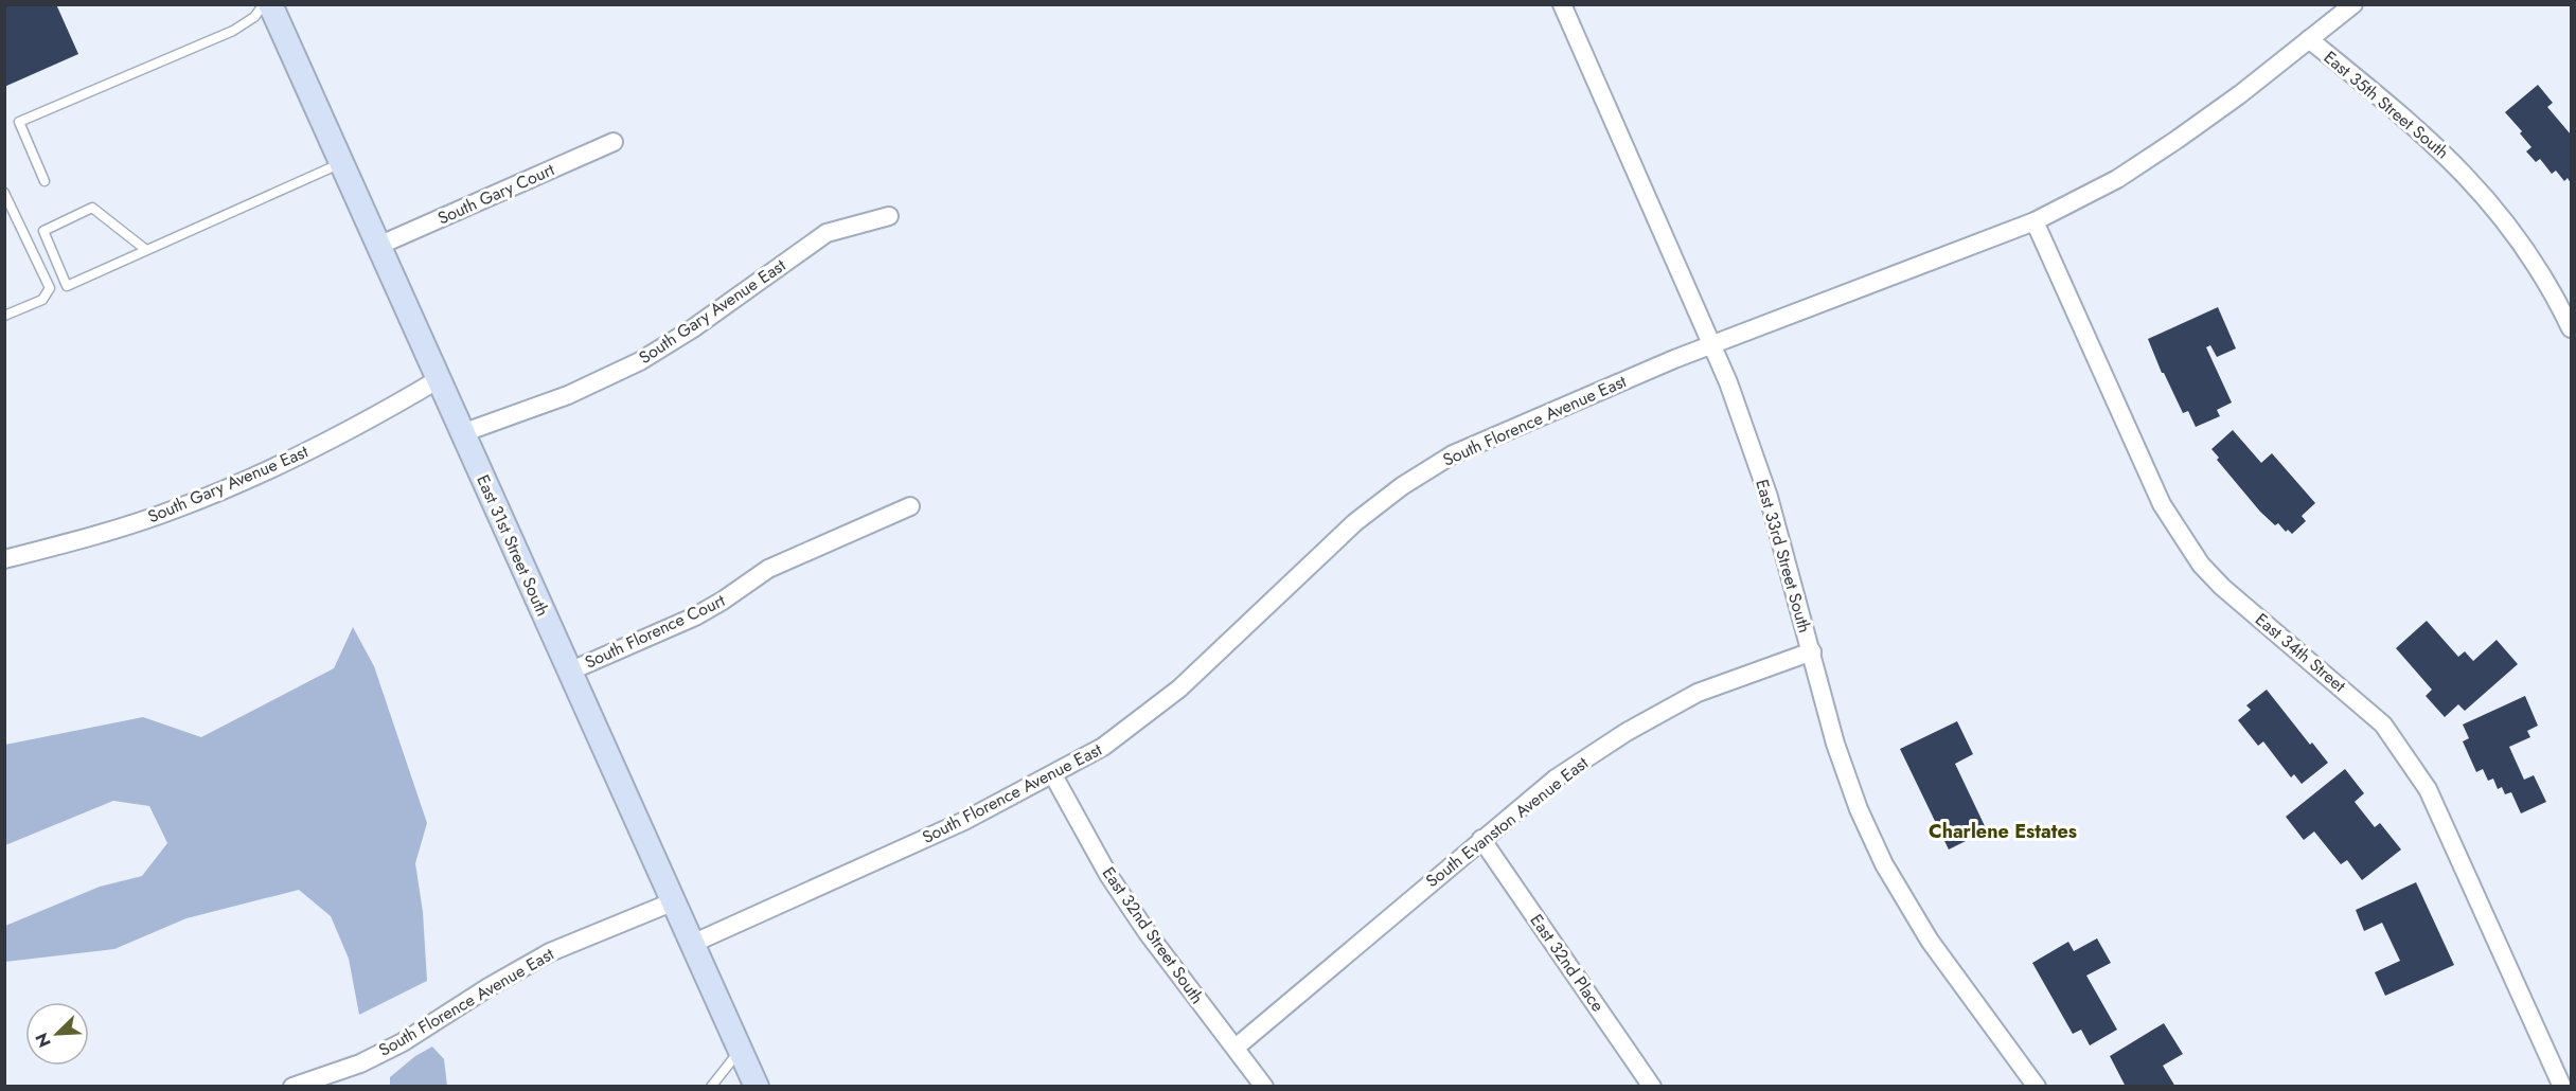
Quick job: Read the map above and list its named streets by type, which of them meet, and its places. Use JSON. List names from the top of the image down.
{
  "streets": {
    "main road": ["East 31st Street South"],
    "street": [
      "East 35th Street South",
      "South Gary Court",
      "South Gary Avenue East",
      "South Florence Avenue East",
      "East 33rd Street South",
      "South Florence Court",
      "East 34th Street",
      "South Evanston Avenue East",
      "East 32nd Street South",
      "East 32nd Place"
    ]
  },
  "crossings": [
    ["East 35th Street South", "South Florence Avenue East"],
    ["South Gary Court", "East 31st Street South"],
    ["South Gary Avenue East", "East 31st Street South"],
    ["South Florence Avenue East", "East 31st Street South"],
    ["South Florence Avenue East", "East 33rd Street South"],
    ["South Florence Avenue East", "East 34th Street"],
    ["South Florence Avenue East", "East 32nd Street South"],
    ["East 31st Street South", "South Florence Court"],
    ["East 33rd Street South", "South Evanston Avenue East"],
    ["South Evanston Avenue East", "East 32nd Street South"],
    ["South Evanston Avenue East", "East 32nd Place"]
  ],
  "districts": ["Charlene Estates"],
  "north": "bottom left"
}
